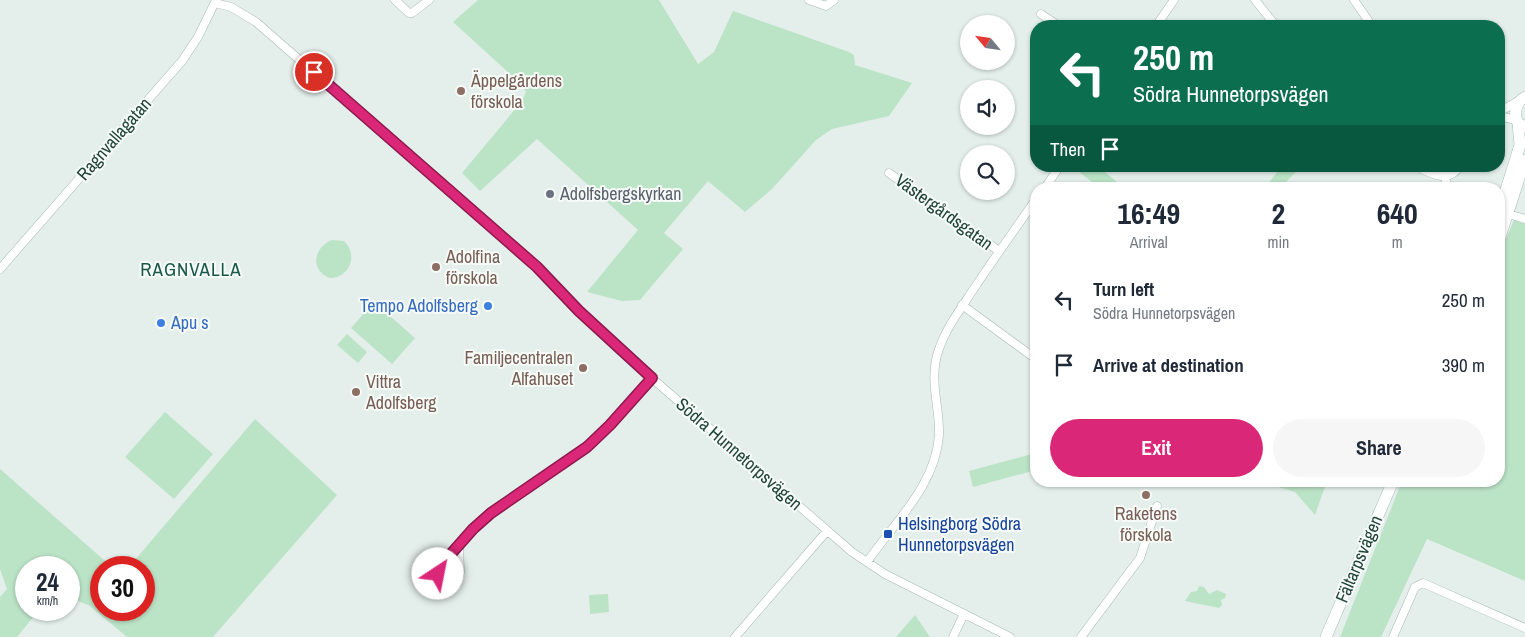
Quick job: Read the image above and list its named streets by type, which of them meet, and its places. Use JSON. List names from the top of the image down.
{
  "streets": {
    "main road": ["Fältarpsvägen"],
    "street": ["Ragnvallagatan", "Västergårdsgatan", "Södra Hunnetorpsvägen"]
  },
  "crossings": [
    ["Ragnvallagatan", "Södra Hunnetorpsvägen"],
    ["Västergårdsgatan", "Södra Hunnetorpsvägen"]
  ],
  "districts": ["RAGNVALLA"],
  "places": {
    "other": [
      "Äppelgårdens förskola",
      "Adolfsbergskyrkan",
      "Adolfina förskola",
      "Tempo Adolfsberg",
      "Apu s",
      "Familjecentralen Alfahuset",
      "Vittra Adolfsberg",
      "Raketens förskola"
    ],
    "transit": ["Helsingborg Södra Hunnetorpsvägen"]
  },
  "north": "top left",
  "page": {
    "turn": ["250 m", "Södra Hunnetorpsvägen"],
    "then": "Then",
    "eta": [
      "16:49",
      "Arrival",
      "2",
      "min",
      "640",
      "m"
    ],
    "list": [
      {
        "name": "Turn left",
        "note": "Södra Hunnetorpsvägen",
        "value": "250 m"
      },
      {
        "name": "Arrive at destination",
        "value": "390 m"
      }
    ],
    "buttons": ["Exit", "Share"],
    "speed": "24 km/h",
    "limit": "30"
  }
}
